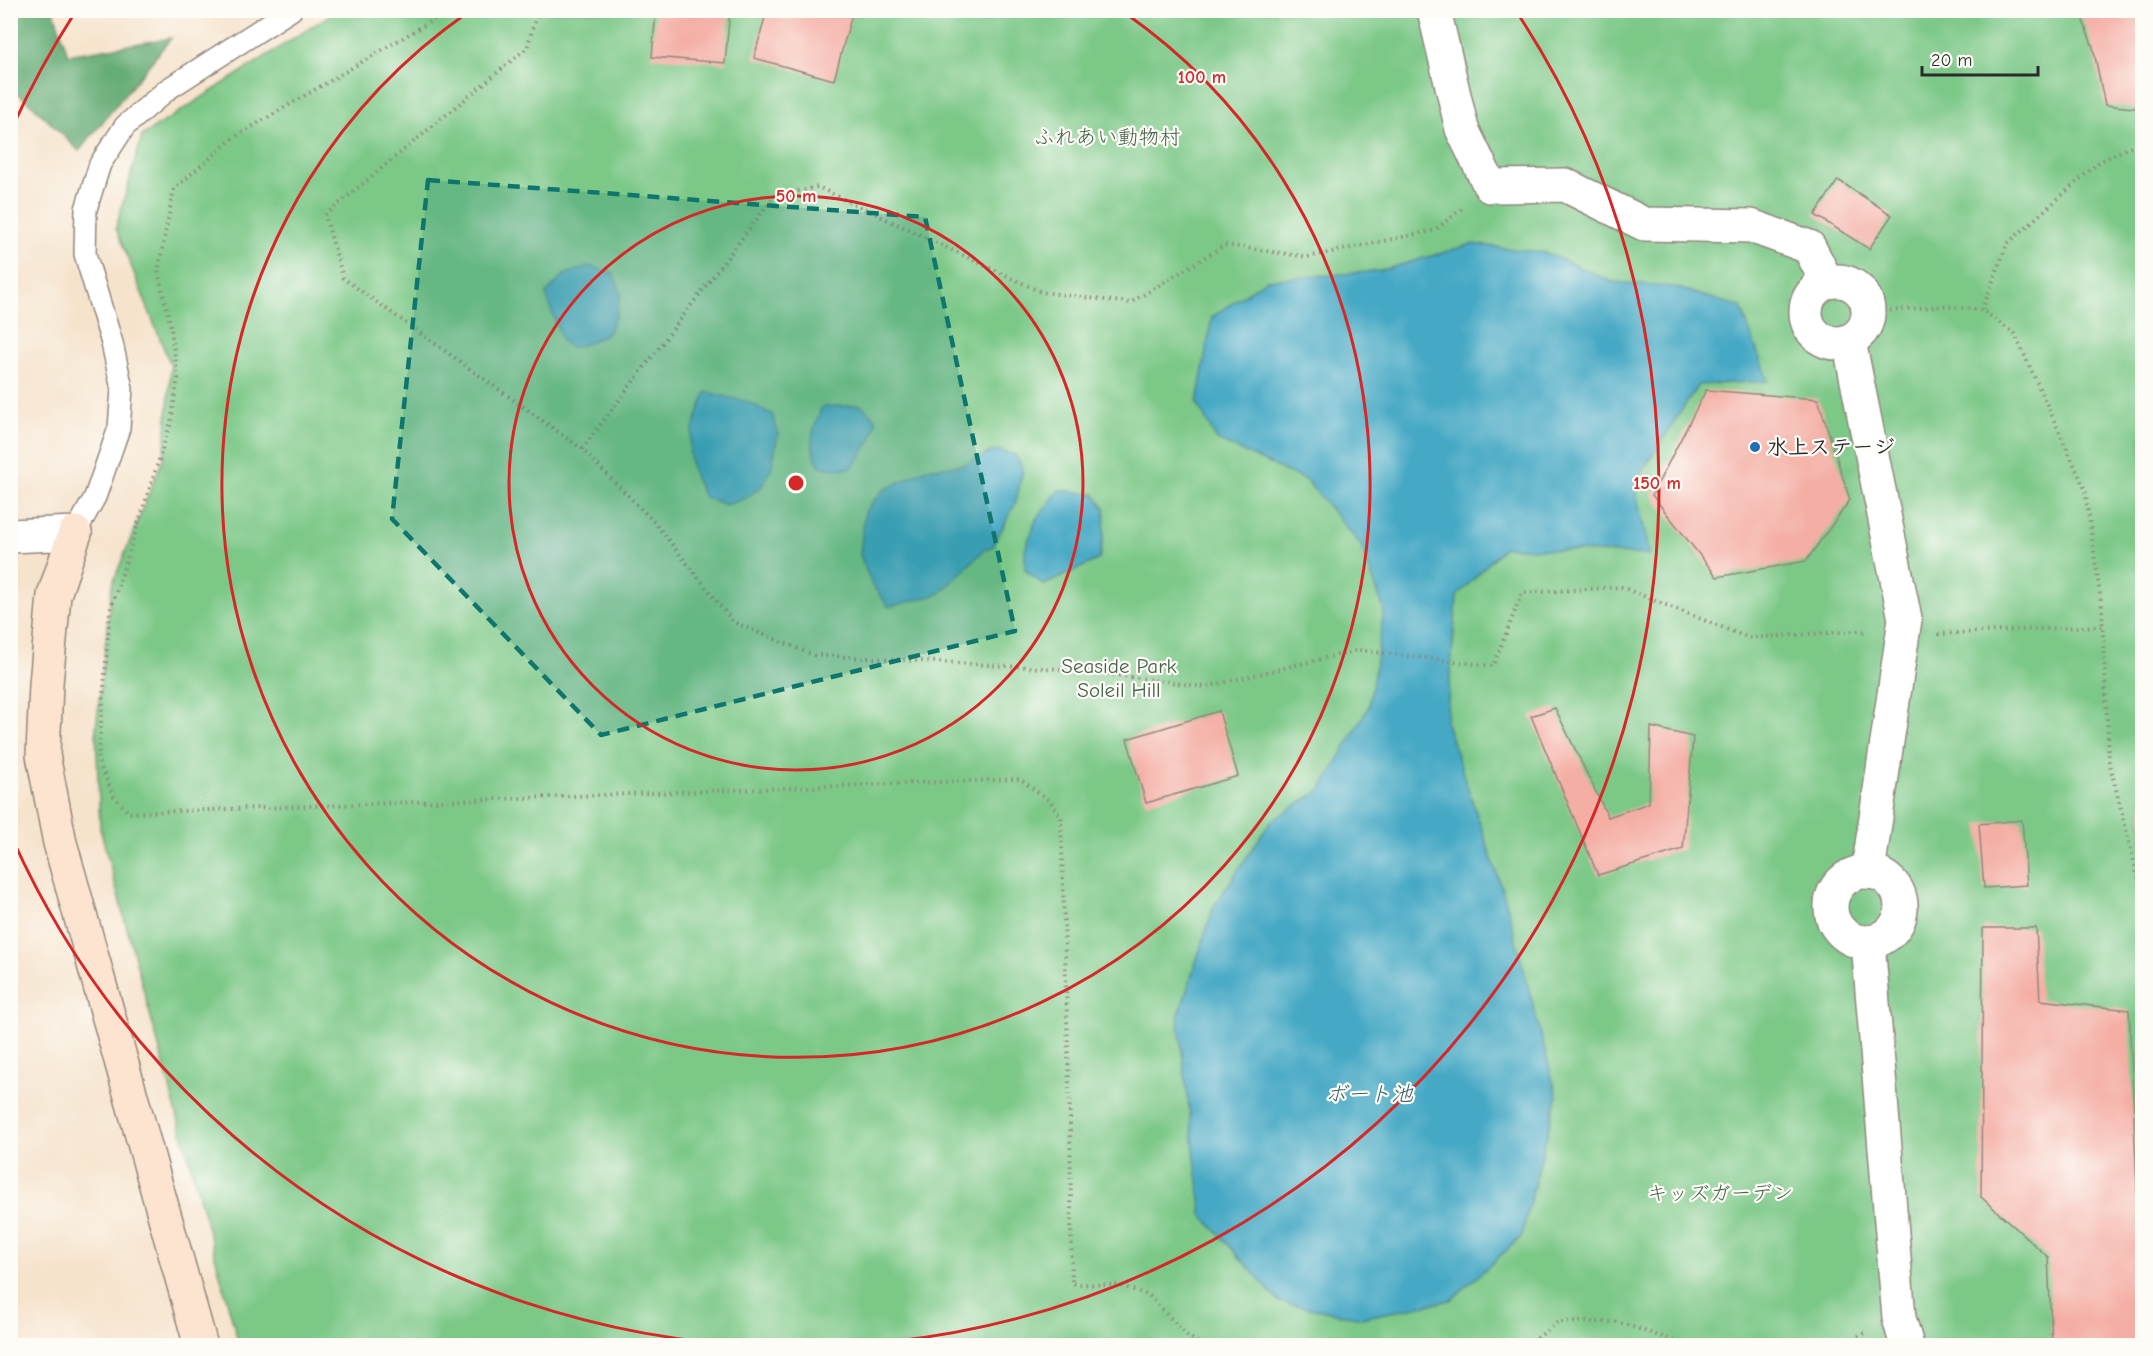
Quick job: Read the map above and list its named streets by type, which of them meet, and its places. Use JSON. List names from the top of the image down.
{
  "water": ["ボート池"],
  "parks": ["ふれあい動物村", "Seaside Park Soleil Hill", "キッズガーデン"],
  "places": ["水上ステージ"],
  "scale_bar": "20 m",
  "rings": ["100 m", "50 m", "150 m"]
}
